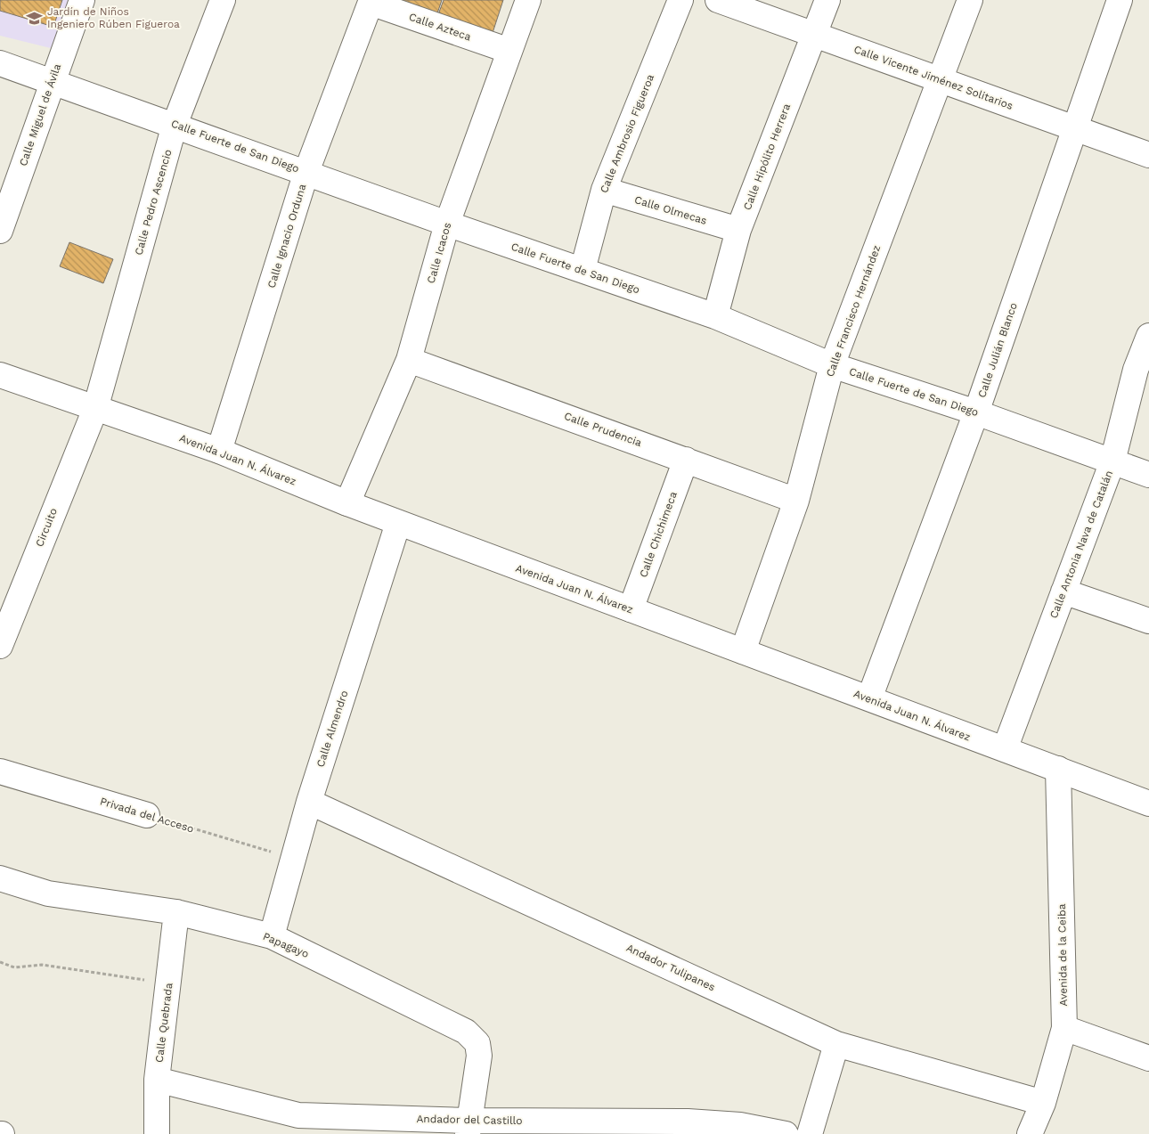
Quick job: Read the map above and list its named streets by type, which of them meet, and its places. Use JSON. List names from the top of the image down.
{
  "streets": {
    "street": [
      "Calle Azteca",
      "Calle Vicente Jiménez Solitarios",
      "Calle Miguel de Ávila",
      "Calle Ambrosio Figueroa",
      "Calle Fuerte de San Diego",
      "Calle Hipólito Herrera",
      "Calle Pedro Ascencio",
      "Calle Olmecas",
      "Calle Ignacio Orduna",
      "Calle Icacos",
      "Calle Francisco Hernández",
      "Calle Julián Blanco",
      "Calle Prudencia",
      "Avenida Juan N. Álvarez",
      "Circuito",
      "Calle Chichimeca",
      "Calle Antonia Nava de Catalán",
      "Calle Almendro",
      "Privada del Acceso",
      "Papagayo",
      "Avenida de la Ceiba",
      "Andador Tulipanes",
      "Calle Quebrada",
      "Andador del Castillo"
    ]
  },
  "crossings": [
    ["Calle Azteca", "Calle Ignacio Orduna"],
    ["Calle Azteca", "Calle Icacos"],
    ["Calle Vicente Jiménez Solitarios", "Calle Hipólito Herrera"],
    ["Calle Vicente Jiménez Solitarios", "Calle Francisco Hernández"],
    ["Calle Vicente Jiménez Solitarios", "Calle Julián Blanco"],
    ["Calle Miguel de Ávila", "Calle Fuerte de San Diego"],
    ["Calle Ambrosio Figueroa", "Calle Fuerte de San Diego"],
    ["Calle Ambrosio Figueroa", "Calle Olmecas"],
    ["Calle Fuerte de San Diego", "Calle Hipólito Herrera"],
    ["Calle Fuerte de San Diego", "Calle Pedro Ascencio"],
    ["Calle Fuerte de San Diego", "Calle Ignacio Orduna"],
    ["Calle Fuerte de San Diego", "Calle Icacos"],
    ["Calle Fuerte de San Diego", "Calle Francisco Hernández"],
    ["Calle Fuerte de San Diego", "Calle Julián Blanco"],
    ["Calle Fuerte de San Diego", "Calle Antonia Nava de Catalán"],
    ["Calle Hipólito Herrera", "Calle Olmecas"],
    ["Calle Pedro Ascencio", "Avenida Juan N. Álvarez"],
    ["Calle Pedro Ascencio", "Circuito"],
    ["Calle Ignacio Orduna", "Avenida Juan N. Álvarez"],
    ["Calle Icacos", "Calle Prudencia"],
    ["Calle Icacos", "Avenida Juan N. Álvarez"],
    ["Calle Francisco Hernández", "Calle Prudencia"],
    ["Calle Francisco Hernández", "Avenida Juan N. Álvarez"],
    ["Calle Julián Blanco", "Avenida Juan N. Álvarez"],
    ["Calle Prudencia", "Calle Chichimeca"],
    ["Avenida Juan N. Álvarez", "Circuito"],
    ["Avenida Juan N. Álvarez", "Calle Chichimeca"],
    ["Avenida Juan N. Álvarez", "Calle Antonia Nava de Catalán"],
    ["Avenida Juan N. Álvarez", "Calle Almendro"],
    ["Avenida Juan N. Álvarez", "Avenida de la Ceiba"],
    ["Calle Almendro", "Privada del Acceso"],
    ["Calle Almendro", "Papagayo"],
    ["Calle Almendro", "Andador Tulipanes"],
    ["Papagayo", "Calle Quebrada"],
    ["Papagayo", "Andador del Castillo"],
    ["Avenida de la Ceiba", "Andador Tulipanes"],
    ["Calle Quebrada", "Andador del Castillo"]
  ],
  "places": {
    "school or university": ["Jardín de Niños Ingeniero Rúben Figueroa"]
  }
}
